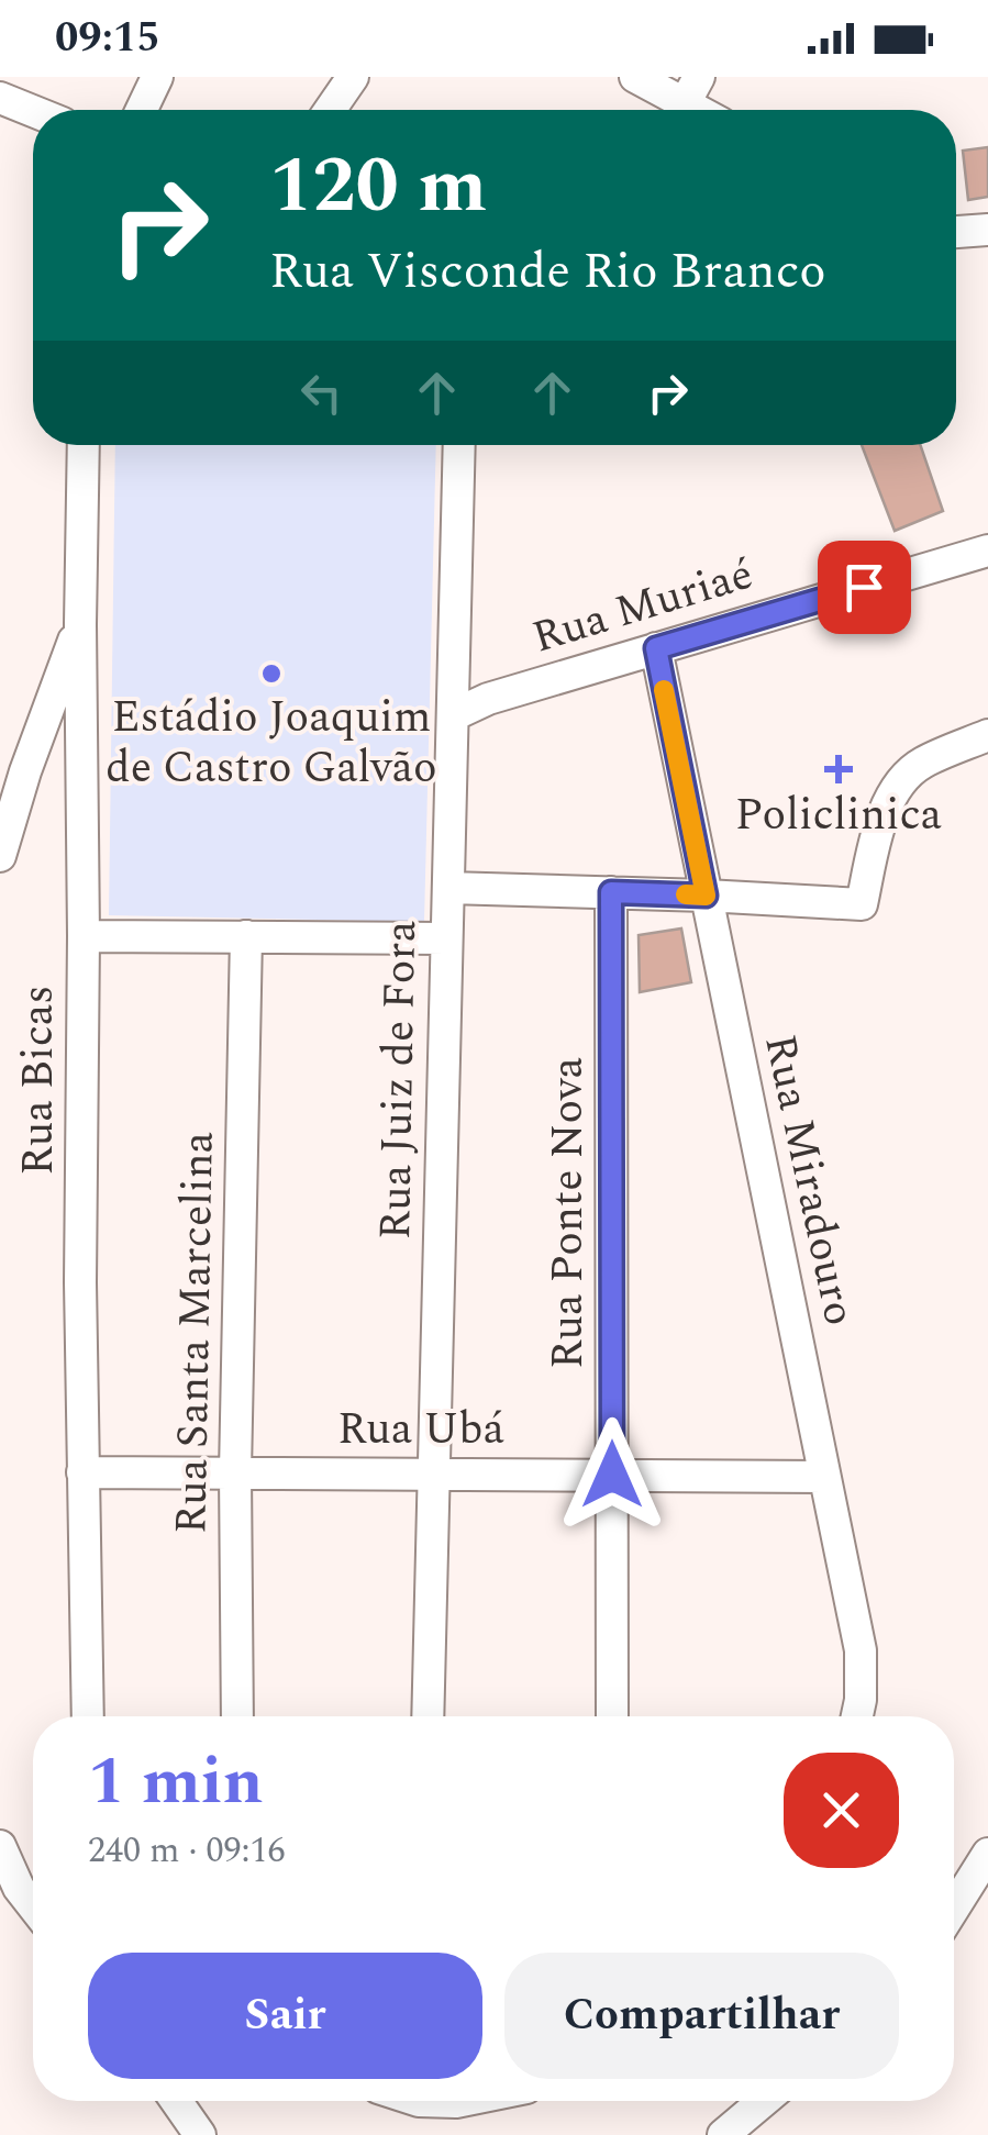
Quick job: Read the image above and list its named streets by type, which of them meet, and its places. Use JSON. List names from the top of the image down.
{
  "streets": {
    "street": [
      "Rua Muriaé",
      "Rua Bicas",
      "Rua Juiz de Fora",
      "Rua Miradouro",
      "Rua Ponte Nova",
      "Rua Santa Marcelina",
      "Rua Ubá"
    ]
  },
  "crossings": [
    ["Rua Muriaé", "Rua Juiz de Fora"],
    ["Rua Muriaé", "Rua Miradouro"],
    ["Rua Bicas", "Rua Ubá"],
    ["Rua Juiz de Fora", "Rua Ubá"],
    ["Rua Miradouro", "Rua Ubá"],
    ["Rua Ponte Nova", "Rua Ubá"],
    ["Rua Santa Marcelina", "Rua Ubá"]
  ],
  "places": {
    "other": ["Estádio Joaquim de Castro Galvão"],
    "health": ["Policlinica"]
  },
  "page": {
    "status": "09:15",
    "turn": ["120 m", "Rua Visconde Rio Branco"],
    "heading": ["1 min", "240 m · 09:16"],
    "buttons": ["Sair", "Compartilhar"]
  }
}
